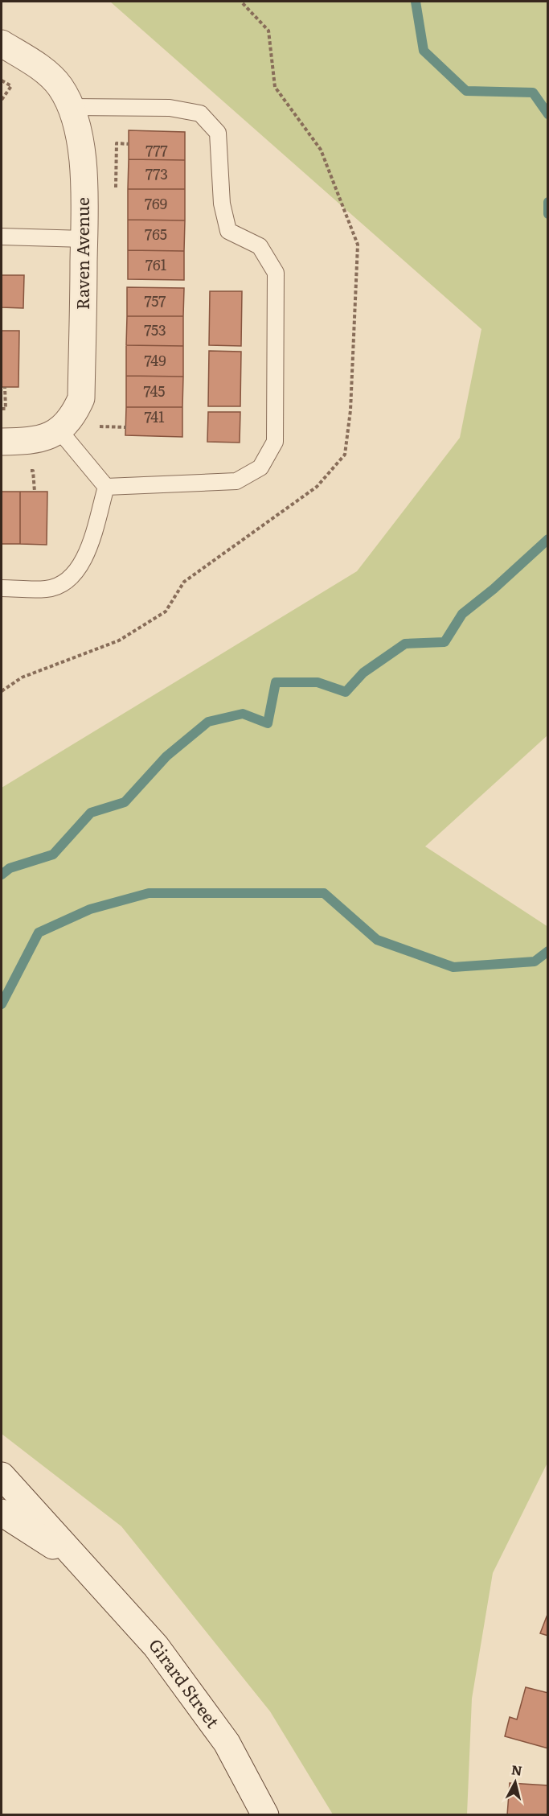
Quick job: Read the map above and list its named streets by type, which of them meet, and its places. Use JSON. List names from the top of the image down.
{
  "streets": {
    "street": ["Raven Avenue", "Girard Street"]
  },
  "house_numbers": [
    "777",
    "773",
    "769",
    "765",
    "761",
    "757",
    "753",
    "749",
    "745",
    "741"
  ],
  "north": "top"
}
